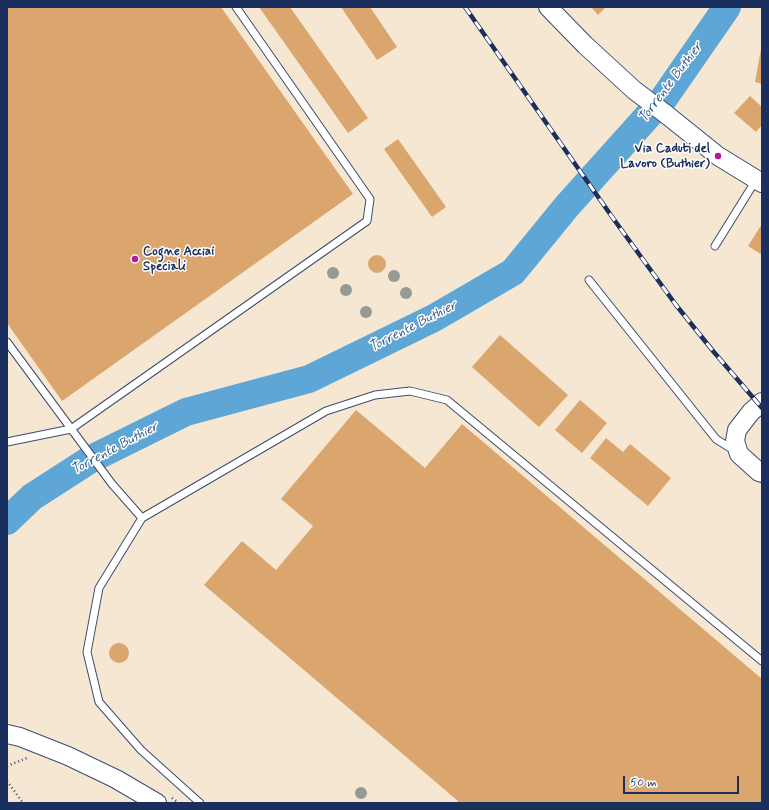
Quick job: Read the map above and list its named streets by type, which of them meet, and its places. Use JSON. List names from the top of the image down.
{
  "water": ["Torrente Buthier"],
  "places": ["Via Caduti del Lavoro (Buthier)", "Cogne Acciai Speciali"],
  "scale_bar": "50 m"
}
